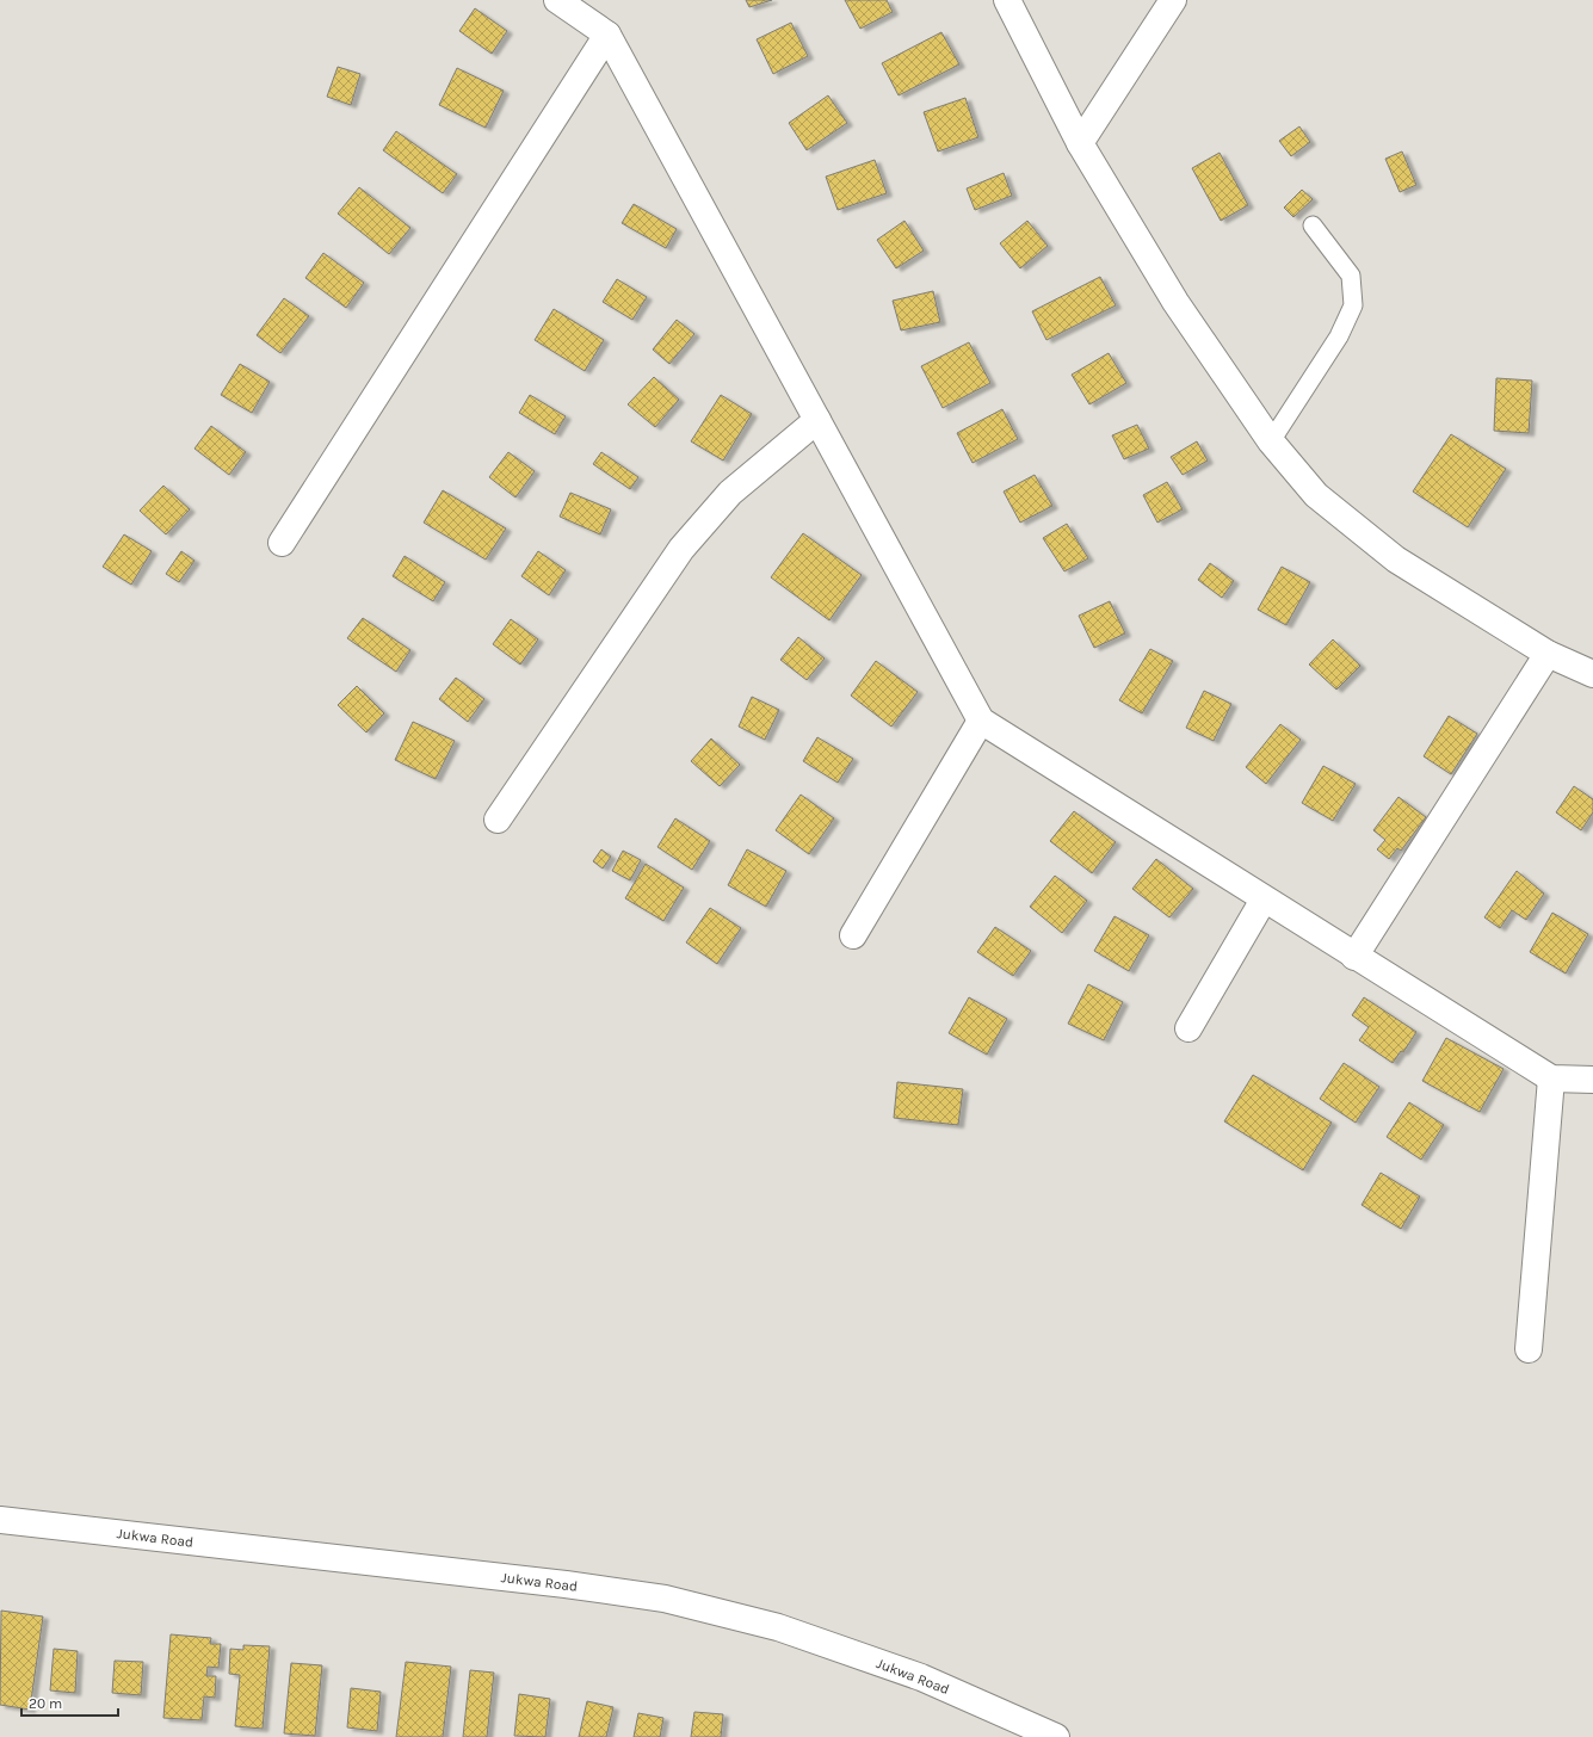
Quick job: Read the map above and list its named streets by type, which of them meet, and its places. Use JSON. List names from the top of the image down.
{
  "streets": {
    "street": ["Jukwa Road"]
  },
  "scale_bar": "20 m"
}
